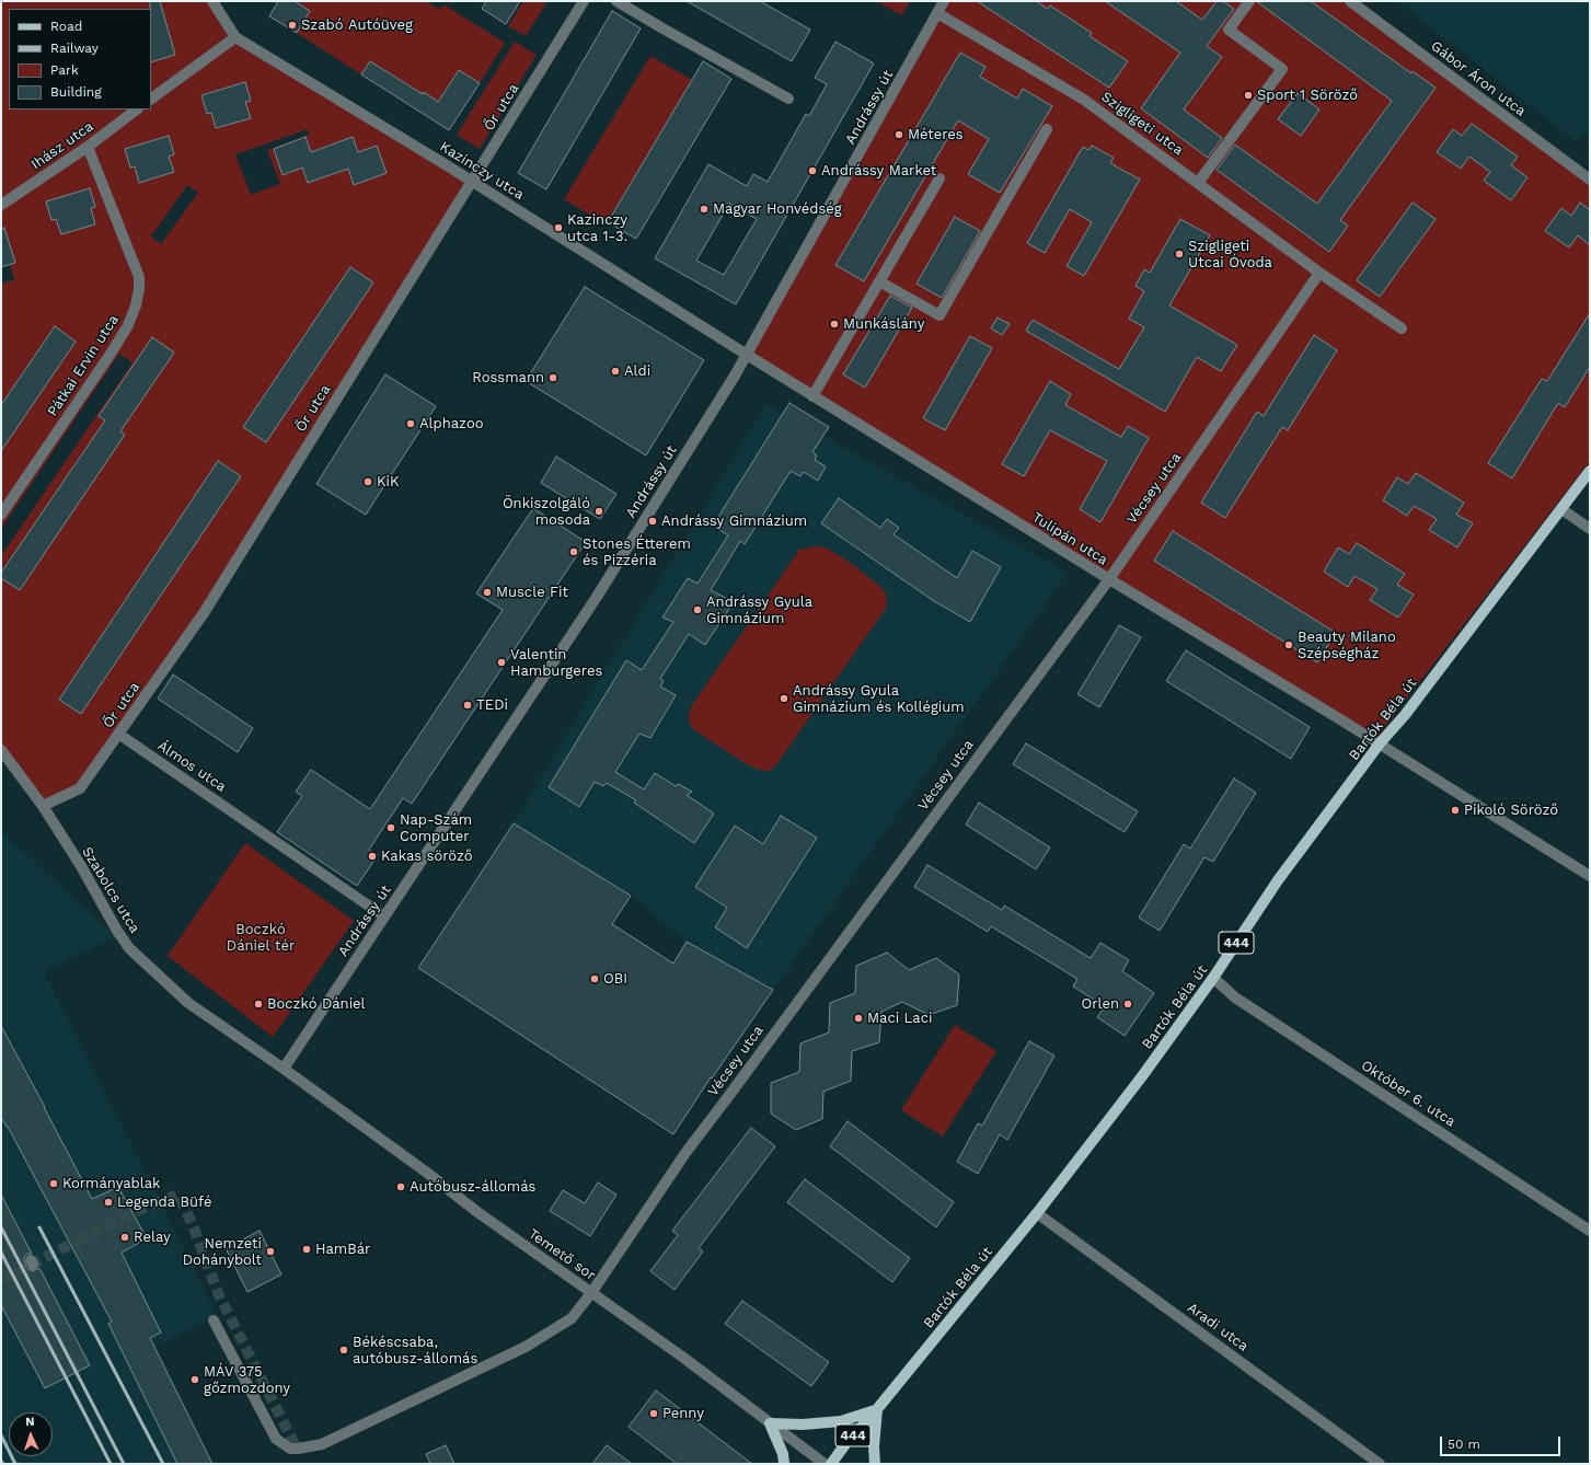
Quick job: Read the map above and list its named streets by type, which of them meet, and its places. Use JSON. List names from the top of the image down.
{
  "streets": {
    "main road": ["Bartók Béla út", "444"],
    "street": [
      "Gábor Áron utca",
      "Őr utca",
      "Andrássy út",
      "Szigligeti utca",
      "Ihász utca",
      "Kazinczy utca",
      "Pátkai Ervin utca",
      "Vécsey utca",
      "Tulipán utca",
      "Álmos utca",
      "Szabolcs utca",
      "Október 6. utca",
      "Temető sor",
      "Aradi utca"
    ]
  },
  "crossings": [
    ["Őr utca", "Kazinczy utca"],
    ["Őr utca", "Álmos utca"],
    ["Őr utca", "Szabolcs utca"],
    ["Andrássy út", "Szigligeti utca"],
    ["Andrássy út", "Kazinczy utca"],
    ["Andrássy út", "Tulipán utca"],
    ["Andrássy út", "Álmos utca"],
    ["Andrássy út", "Szabolcs utca"],
    ["Andrássy út", "Temető sor"],
    ["Szigligeti utca", "Vécsey utca"],
    ["Ihász utca", "Pátkai Ervin utca"],
    ["Kazinczy utca", "Tulipán utca"],
    ["Vécsey utca", "Tulipán utca"],
    ["Vécsey utca", "Temető sor"],
    ["Tulipán utca", "Bartók Béla út"],
    ["Bartók Béla út", "Október 6. utca"],
    ["Bartók Béla út", "Aradi utca"],
    ["Szabolcs utca", "Temető sor"]
  ],
  "parks": ["Boczkó Dániel tér"],
  "places": [
    "Szabó Autóüveg",
    "Sport 1 Söröző",
    "Méteres",
    "Andrássy Market",
    "Magyar Honvédség",
    "Kazinczy utca 1-3.",
    "Szigligeti Utcai Óvoda",
    "Munkáslány",
    "Aldi",
    "Rossmann",
    "Alphazoo",
    "KiK",
    "Önkiszolgáló mosoda",
    "Andrássy Gimnázium",
    "Stones Étterem és Pizzéria",
    "Muscle Fit",
    "Andrássy Gyula Gimnázium",
    "Beauty Milano Szépségház",
    "Valentin Hamburgeres",
    "Andrássy Gyula Gimnázium és Kollégium",
    "TEDi",
    "Pikoló Söröző",
    "Nap-Szám Computer",
    "Kakas söröző",
    "OBI",
    "Boczkó Dániel",
    "Orlen",
    "Maci Laci",
    "Kormányablak",
    "Autóbusz-állomás",
    "Legenda Büfé",
    "Relay",
    "HamBár",
    "Nemzeti Dohánybolt",
    "Békéscsaba, autóbusz-állomás",
    "MÁV 375 gőzmozdony",
    "Penny"
  ],
  "legend": [
    "Road",
    "Railway",
    "Park",
    "Building"
  ],
  "scale_bar": "50 m",
  "north": "top"
}
